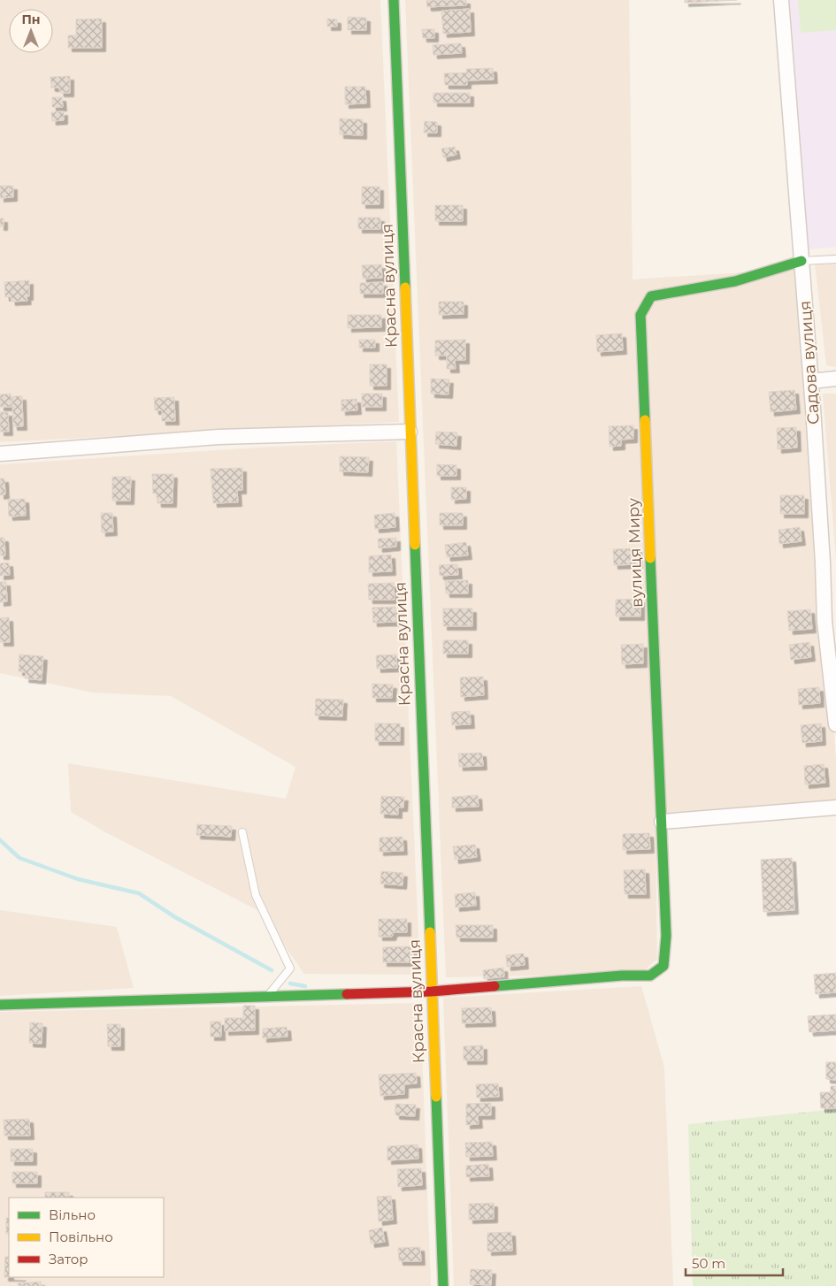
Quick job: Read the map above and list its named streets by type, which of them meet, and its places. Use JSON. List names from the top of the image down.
{
  "streets": {
    "street": ["Красна вулиця", "Садова вулиця", "вулиця Миру"]
  },
  "crossings": [
    ["Красна вулиця", "вулиця Миру"],
    ["Садова вулиця", "вулиця Миру"]
  ],
  "legend": ["Вільно", "Повільно", "Затор"],
  "scale_bar": "50 m",
  "north": "top"
}
